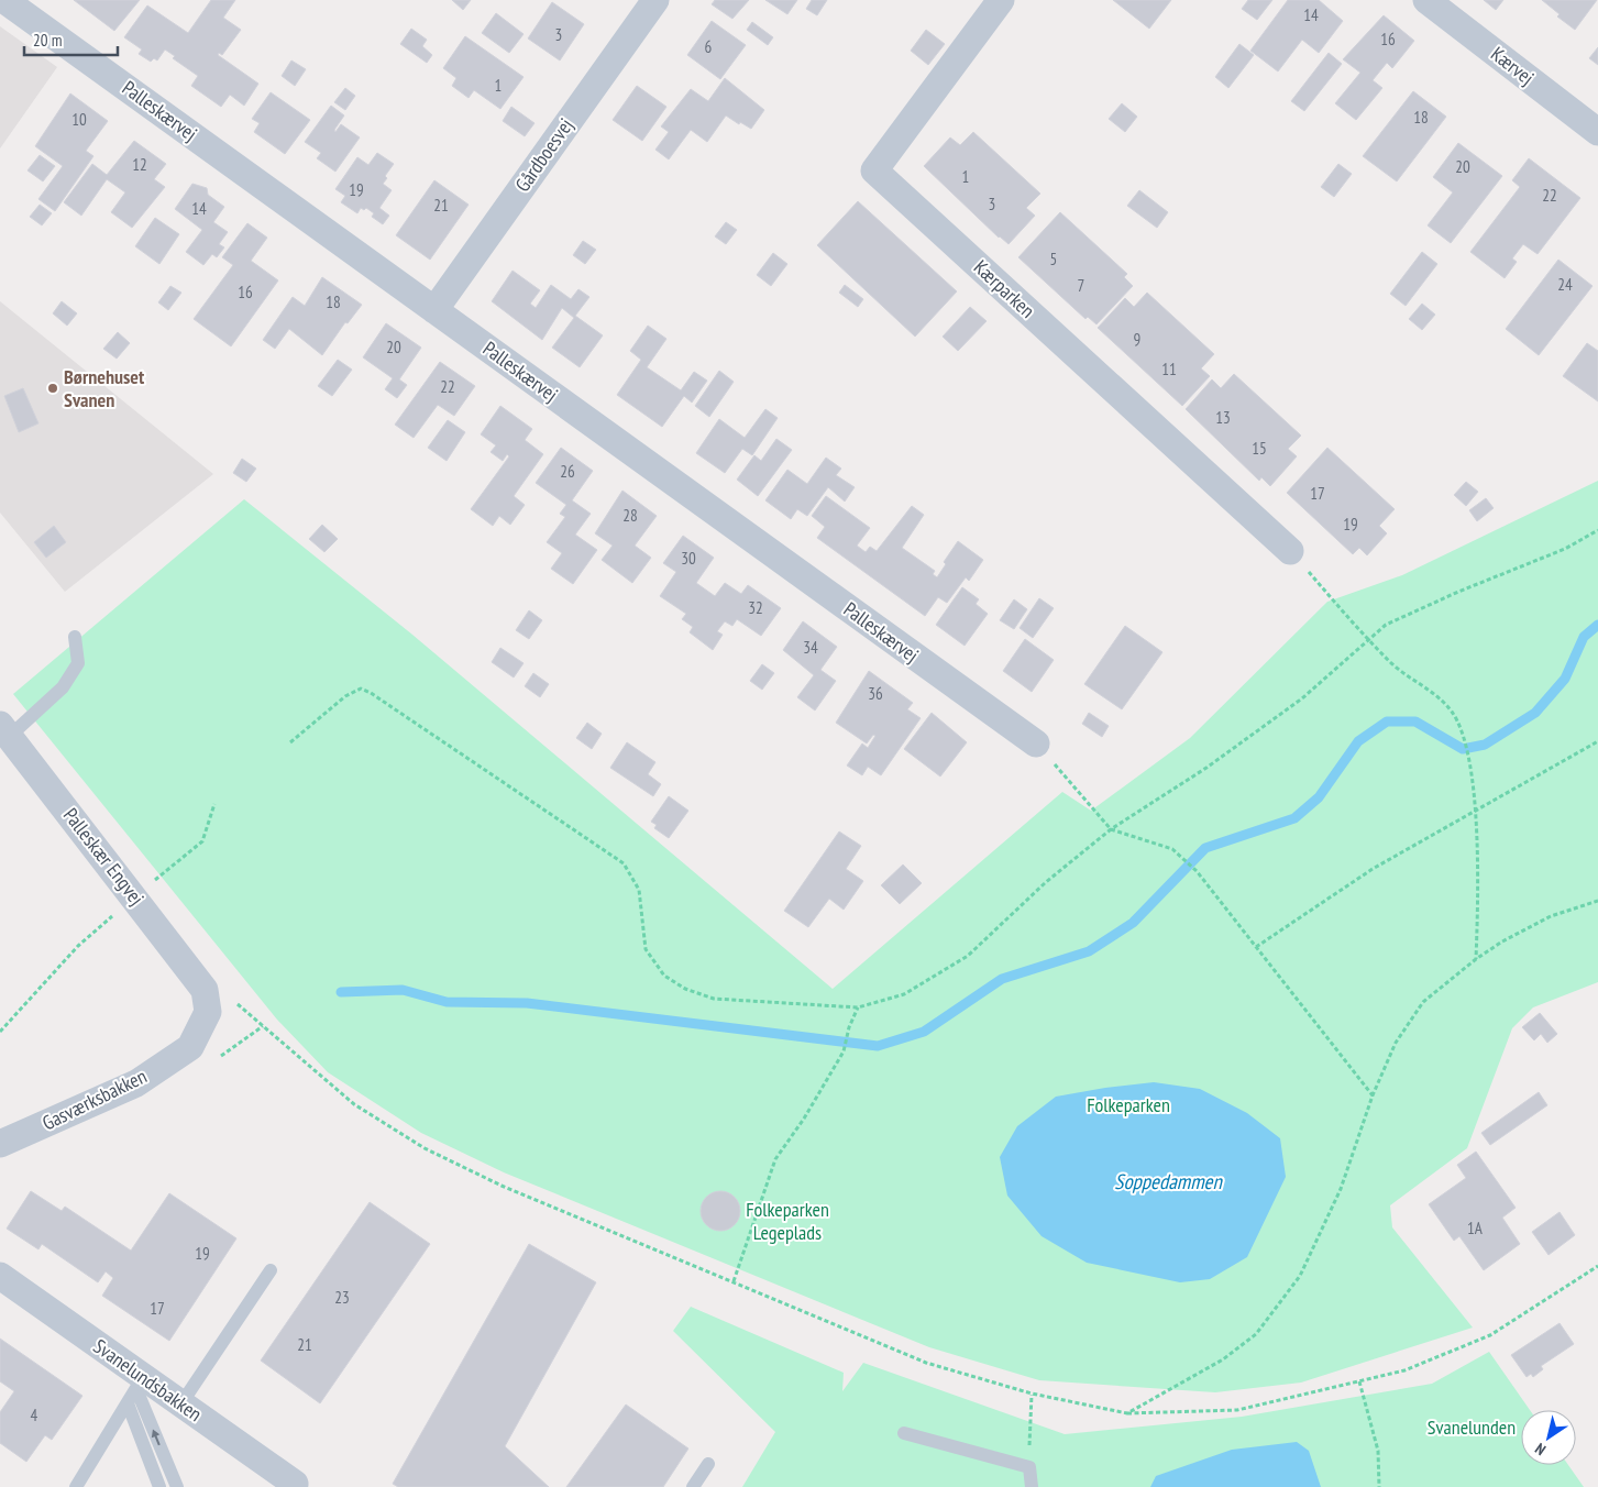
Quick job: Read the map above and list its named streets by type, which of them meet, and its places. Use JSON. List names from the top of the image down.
{
  "streets": {
    "street": [
      "Kærvej",
      "Palleskærvej",
      "Gårdboesvej",
      "Kærparken",
      "Palleskær Engvej",
      "Gasværksbakken",
      "Svanelundsbakken"
    ]
  },
  "crossings": [
    ["Palleskærvej", "Gårdboesvej"],
    ["Palleskær Engvej", "Gasværksbakken"]
  ],
  "water": ["Soppedammen"],
  "parks": ["Folkeparken", "Folkeparken Legeplads", "Svanelunden"],
  "places": ["Børnehuset Svanen"],
  "house_numbers": [
    "14",
    "3",
    "16",
    "6",
    "1",
    "18",
    "10",
    "12",
    "20",
    "1",
    "19",
    "22",
    "3",
    "21",
    "14",
    "5",
    "24",
    "7",
    "16",
    "18",
    "9",
    "20",
    "11",
    "22",
    "13",
    "15",
    "26",
    "17",
    "28",
    "19",
    "30",
    "32",
    "34",
    "36",
    "1A",
    "19",
    "23",
    "17",
    "21",
    "4"
  ],
  "scale_bar": "20 m",
  "north": "bottom left"
}
